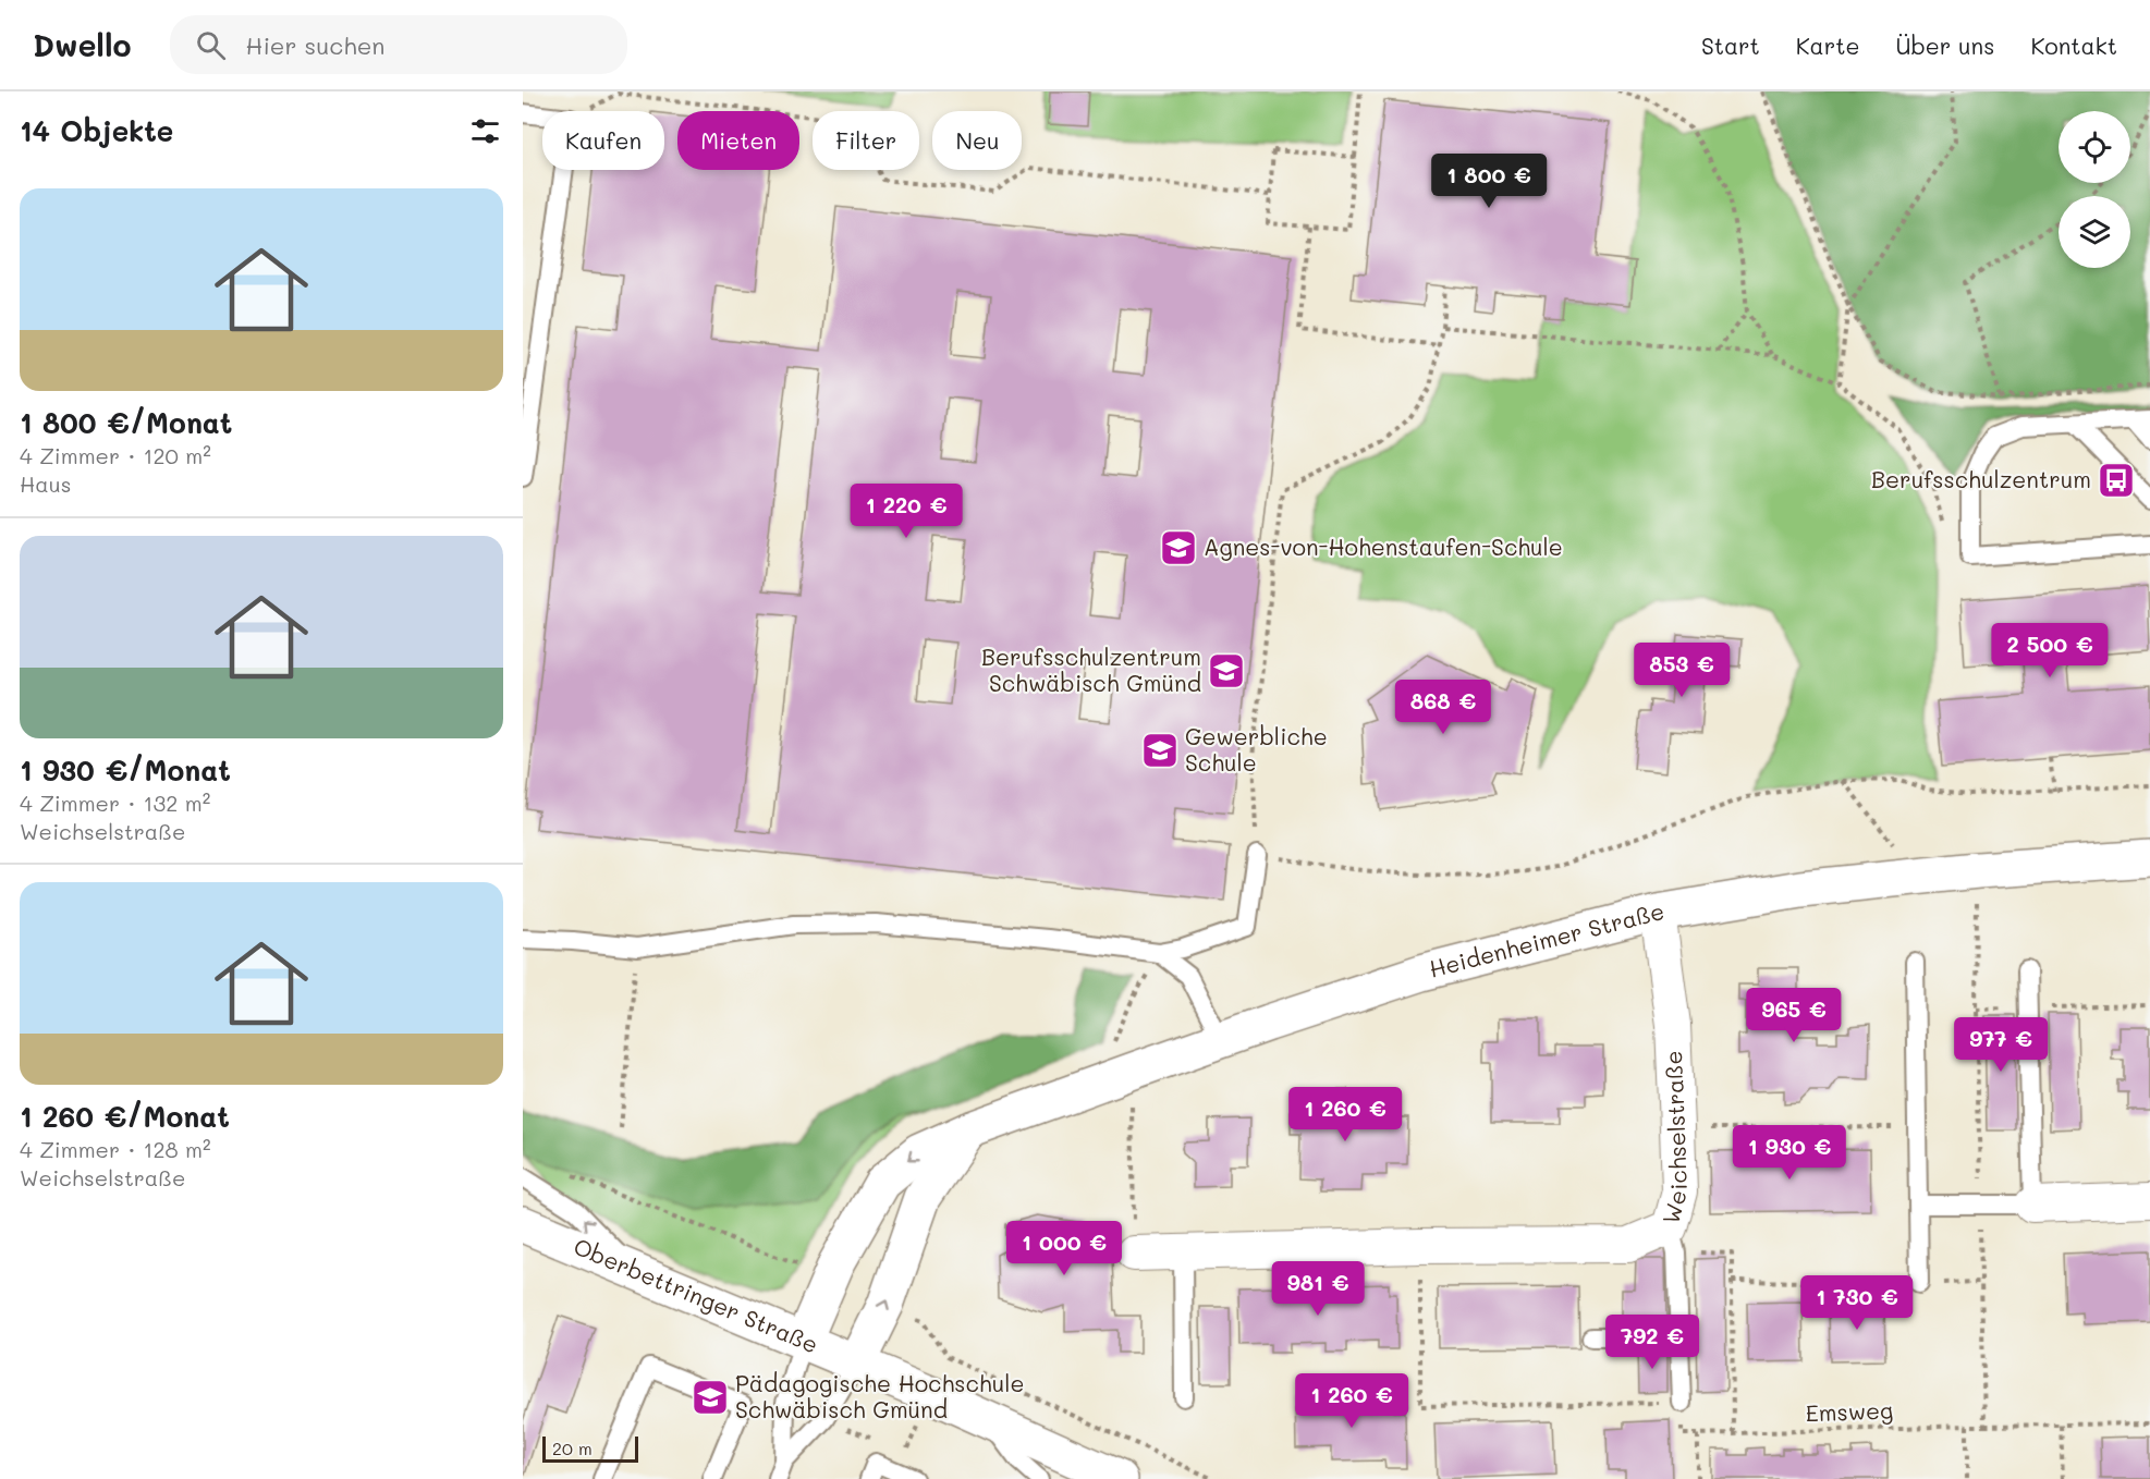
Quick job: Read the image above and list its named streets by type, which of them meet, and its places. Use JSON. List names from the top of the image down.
{
  "streets": {
    "street": ["Heidenheimer Straße", "Weichselstraße", "Oberbettringer Straße"],
    "path": ["Emsweg"]
  },
  "crossings": [
    ["Heidenheimer Straße", "Weichselstraße"],
    ["Heidenheimer Straße", "Oberbettringer Straße"]
  ],
  "places": {
    "bus stop": ["Berufsschulzentrum"],
    "school or university": [
      "Agnes-von-Hohenstaufen-Schule",
      "Berufsschulzentrum Schwäbisch Gmünd",
      "Gewerbliche Schule",
      "Pädagogische Hochschule Schwäbisch Gmünd"
    ]
  },
  "scale_bar": "20 m",
  "page": {
    "header": "Dwello",
    "search": "Hier suchen",
    "nav": [
      "Start",
      "Karte",
      "Über uns",
      "Kontakt"
    ],
    "heading": "14 Objekte",
    "chip": [
      "Kaufen",
      "Mieten",
      "Filter",
      "Neu"
    ],
    "price": [
      "1 800 €",
      "1 220 €",
      "2 500 €",
      "853 €",
      "868 €",
      "965 €",
      "977 €",
      "1 260 €",
      "1 930 €",
      "1 000 €",
      "981 €",
      "1 730 €",
      "792 €",
      "1 260 €"
    ],
    "list": [
      {
        "name": "1 800 €/Monat",
        "note": "4 Zimmer · 120 m² · Haus"
      },
      {
        "name": "1 930 €/Monat",
        "note": "4 Zimmer · 132 m² · Weichselstraße"
      },
      {
        "name": "1 260 €/Monat",
        "note": "4 Zimmer · 128 m² · Weichselstraße"
      }
    ],
    "scale": "20 m"
  }
}
